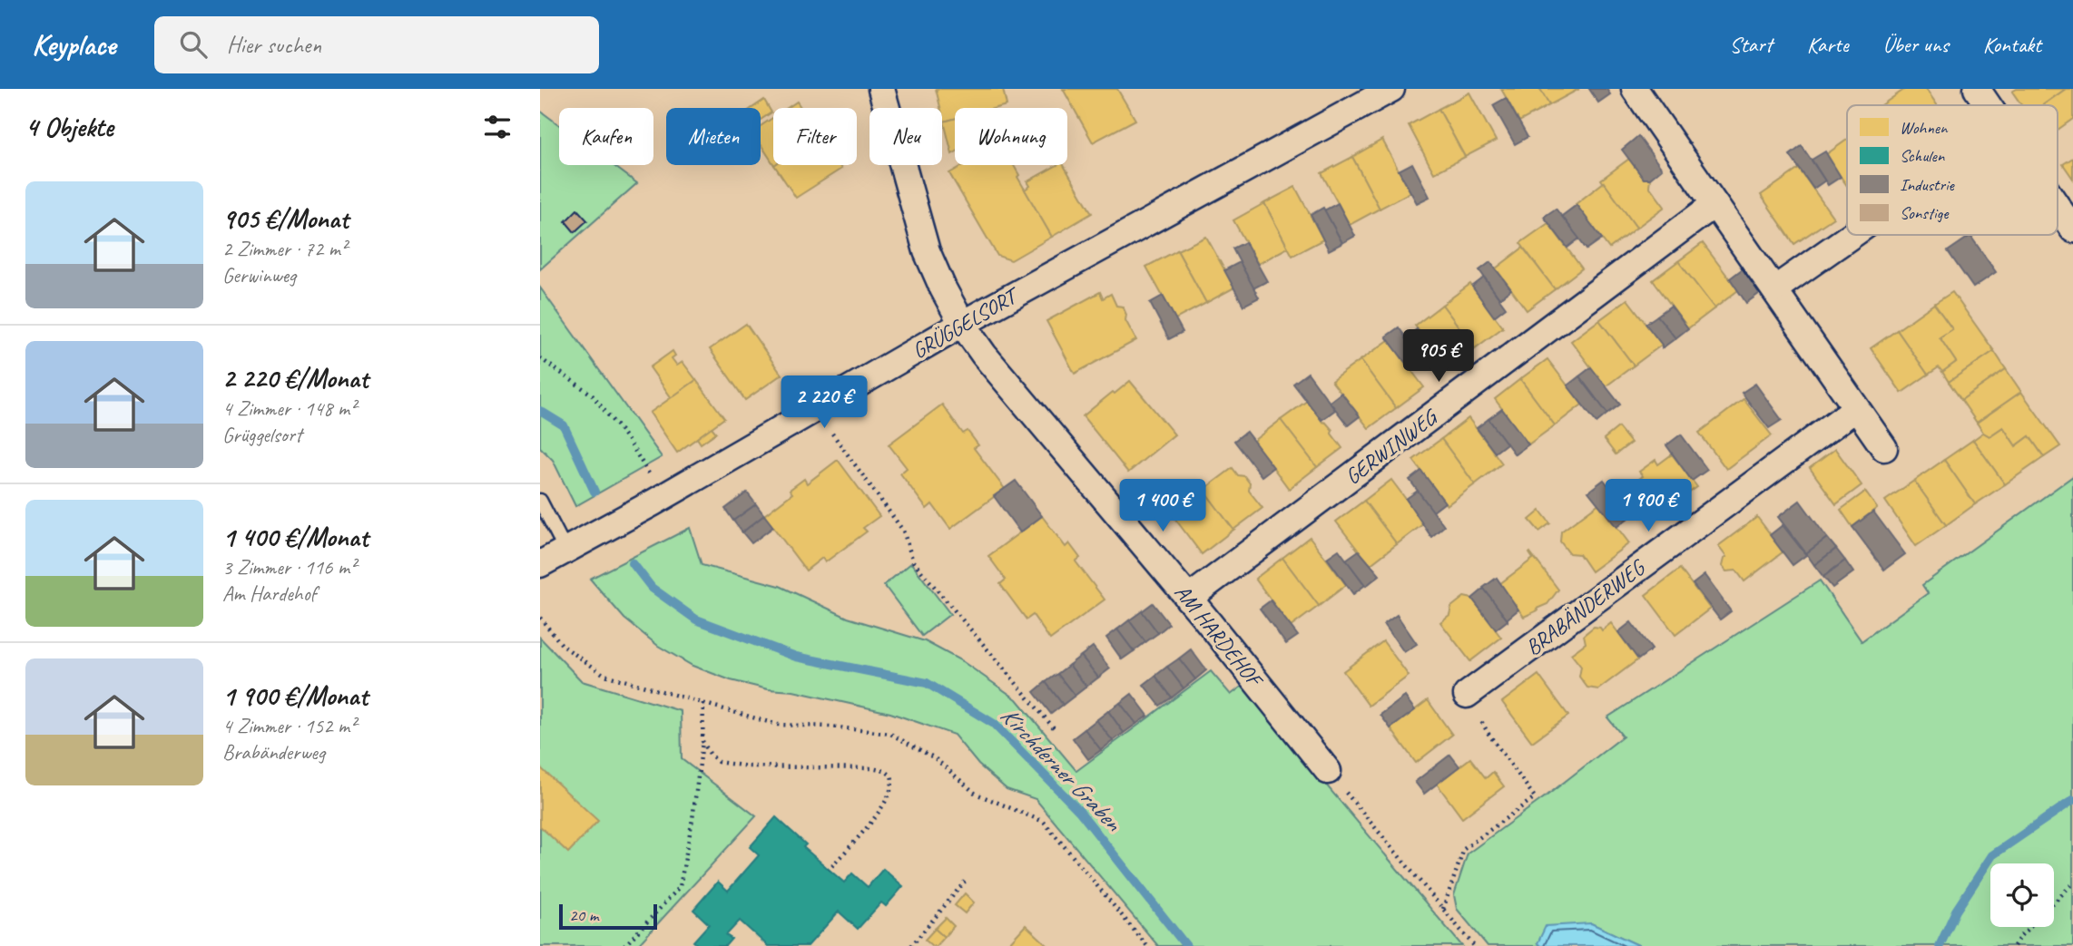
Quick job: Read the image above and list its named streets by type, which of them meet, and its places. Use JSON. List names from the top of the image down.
{
  "streets": {
    "street": [
      "GRÜGGELSORT",
      "GERWINWEG",
      "BRABÄNDERWEG",
      "AM HARDEHOF"
    ]
  },
  "crossings": [
    ["GRÜGGELSORT", "AM HARDEHOF"],
    ["GERWINWEG", "AM HARDEHOF"]
  ],
  "water": ["Kirchderner Graben"],
  "legend": [
    "Wohnen",
    "Schulen",
    "Industrie",
    "Sonstige"
  ],
  "scale_bar": "20 m",
  "page": {
    "header": "Keyplace",
    "search": "Hier suchen",
    "nav": [
      "Start",
      "Karte",
      "Über uns",
      "Kontakt"
    ],
    "heading": "4 Objekte",
    "chip": [
      "Kaufen",
      "Mieten",
      "Filter",
      "Neu",
      "Wohnung"
    ],
    "list": [
      {
        "name": "905 €/Monat",
        "note": "2 Zimmer · 72 m² · Gerwinweg"
      },
      {
        "name": "2 220 €/Monat",
        "note": "4 Zimmer · 148 m² · Grüggelsort"
      },
      {
        "name": "1 400 €/Monat",
        "note": "3 Zimmer · 116 m² · Am Hardehof"
      },
      {
        "name": "1 900 €/Monat",
        "note": "4 Zimmer · 152 m² · Brabänderweg"
      }
    ],
    "price": [
      "905 €",
      "2 220 €",
      "1 400 €",
      "1 900 €"
    ],
    "scale": "20 m"
  }
}
